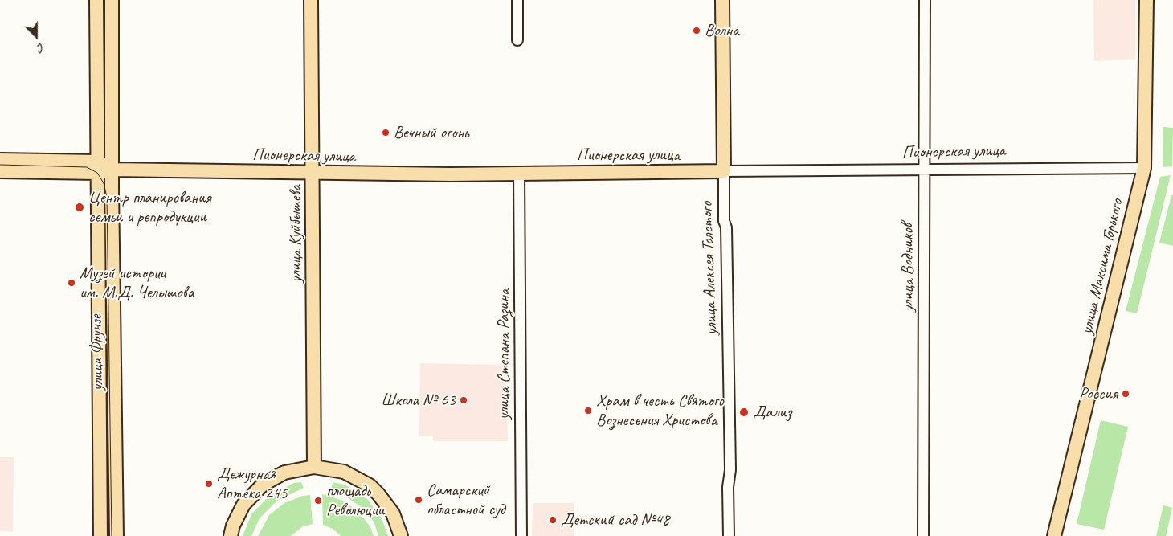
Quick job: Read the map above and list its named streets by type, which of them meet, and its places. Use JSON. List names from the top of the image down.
{
  "streets": {
    "main road": [
      "Пионерская улица",
      "улица Куйбышева",
      "улица Максима Горького",
      "улица Алексея Толстого",
      "улица Фрунзе"
    ],
    "street": ["улица Водников", "улица Степана Разина"]
  },
  "crossings": [
    ["Пионерская улица", "улица Куйбышева"],
    ["Пионерская улица", "улица Максима Горького"],
    ["Пионерская улица", "улица Водников"],
    ["Пионерская улица", "улица Алексея Толстого"],
    ["Пионерская улица", "улица Фрунзе"],
    ["Пионерская улица", "улица Степана Разина"]
  ],
  "places": [
    "Волна",
    "Вечный огонь",
    "Центр планирования семьи и репродукции",
    "Музей истории им. М.Д. Челышова",
    "Россия",
    "Школа № 63",
    "Храм в честь Святого Вознесения Христова",
    "Дализ",
    "Дежурная Аптека 245",
    "Самарский областной суд",
    "площадь Революции",
    "Детский сад №48"
  ],
  "north": "bottom"
}
